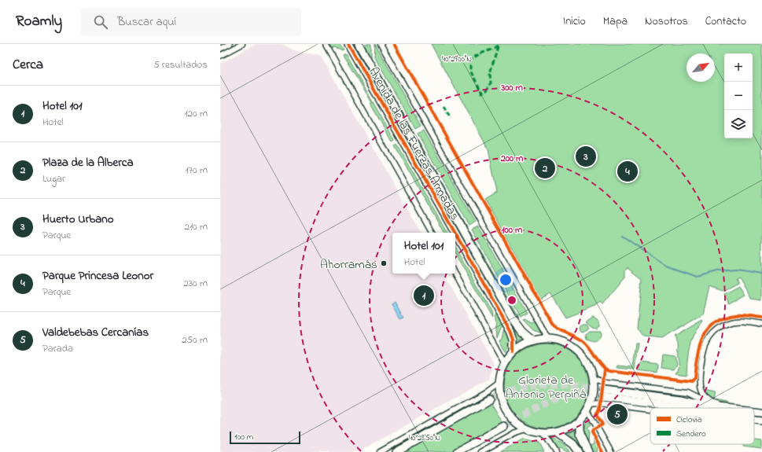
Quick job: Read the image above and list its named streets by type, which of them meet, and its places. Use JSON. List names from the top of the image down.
{
  "streets": {
    "street": ["Avenida de las Fuerzas Armadas"]
  },
  "parks": ["Glorieta de Antonio Perpiñá"],
  "places": ["Ahorramás"],
  "legend": ["Ciclovía", "Sendero"],
  "scale_bar": "100 m",
  "north": "top right",
  "page": {
    "header": "Roamly",
    "search": "Buscar aquí",
    "nav": [
      "Inicio",
      "Mapa",
      "Nosotros",
      "Contacto"
    ],
    "heading": ["Cerca", "5 resultados"],
    "map_buttons": ["+", "−"],
    "list": [
      {
        "mark": "1",
        "name": "Hotel 101",
        "note": "Hotel",
        "value": "120 m"
      },
      {
        "mark": "2",
        "name": "Plaza de la Alberca",
        "note": "Lugar",
        "value": "170 m"
      },
      {
        "mark": "3",
        "name": "Huerto Urbano",
        "note": "Parque",
        "value": "210 m"
      },
      {
        "mark": "4",
        "name": "Parque Princesa Leonor",
        "note": "Parque",
        "value": "230 m"
      },
      {
        "mark": "5",
        "name": "Valdebebas Cercanías",
        "note": "Parada",
        "value": "250 m"
      }
    ],
    "pins": [
      "3",
      "2",
      "4",
      "1",
      "5"
    ],
    "popup": ["Hotel 101", "Hotel"],
    "scale": "100 m"
  },
  "coordinates": ["40°29'00\"N", "40°28'50\"N"],
  "rings": ["300 m", "200 m", "100 m"]
}
